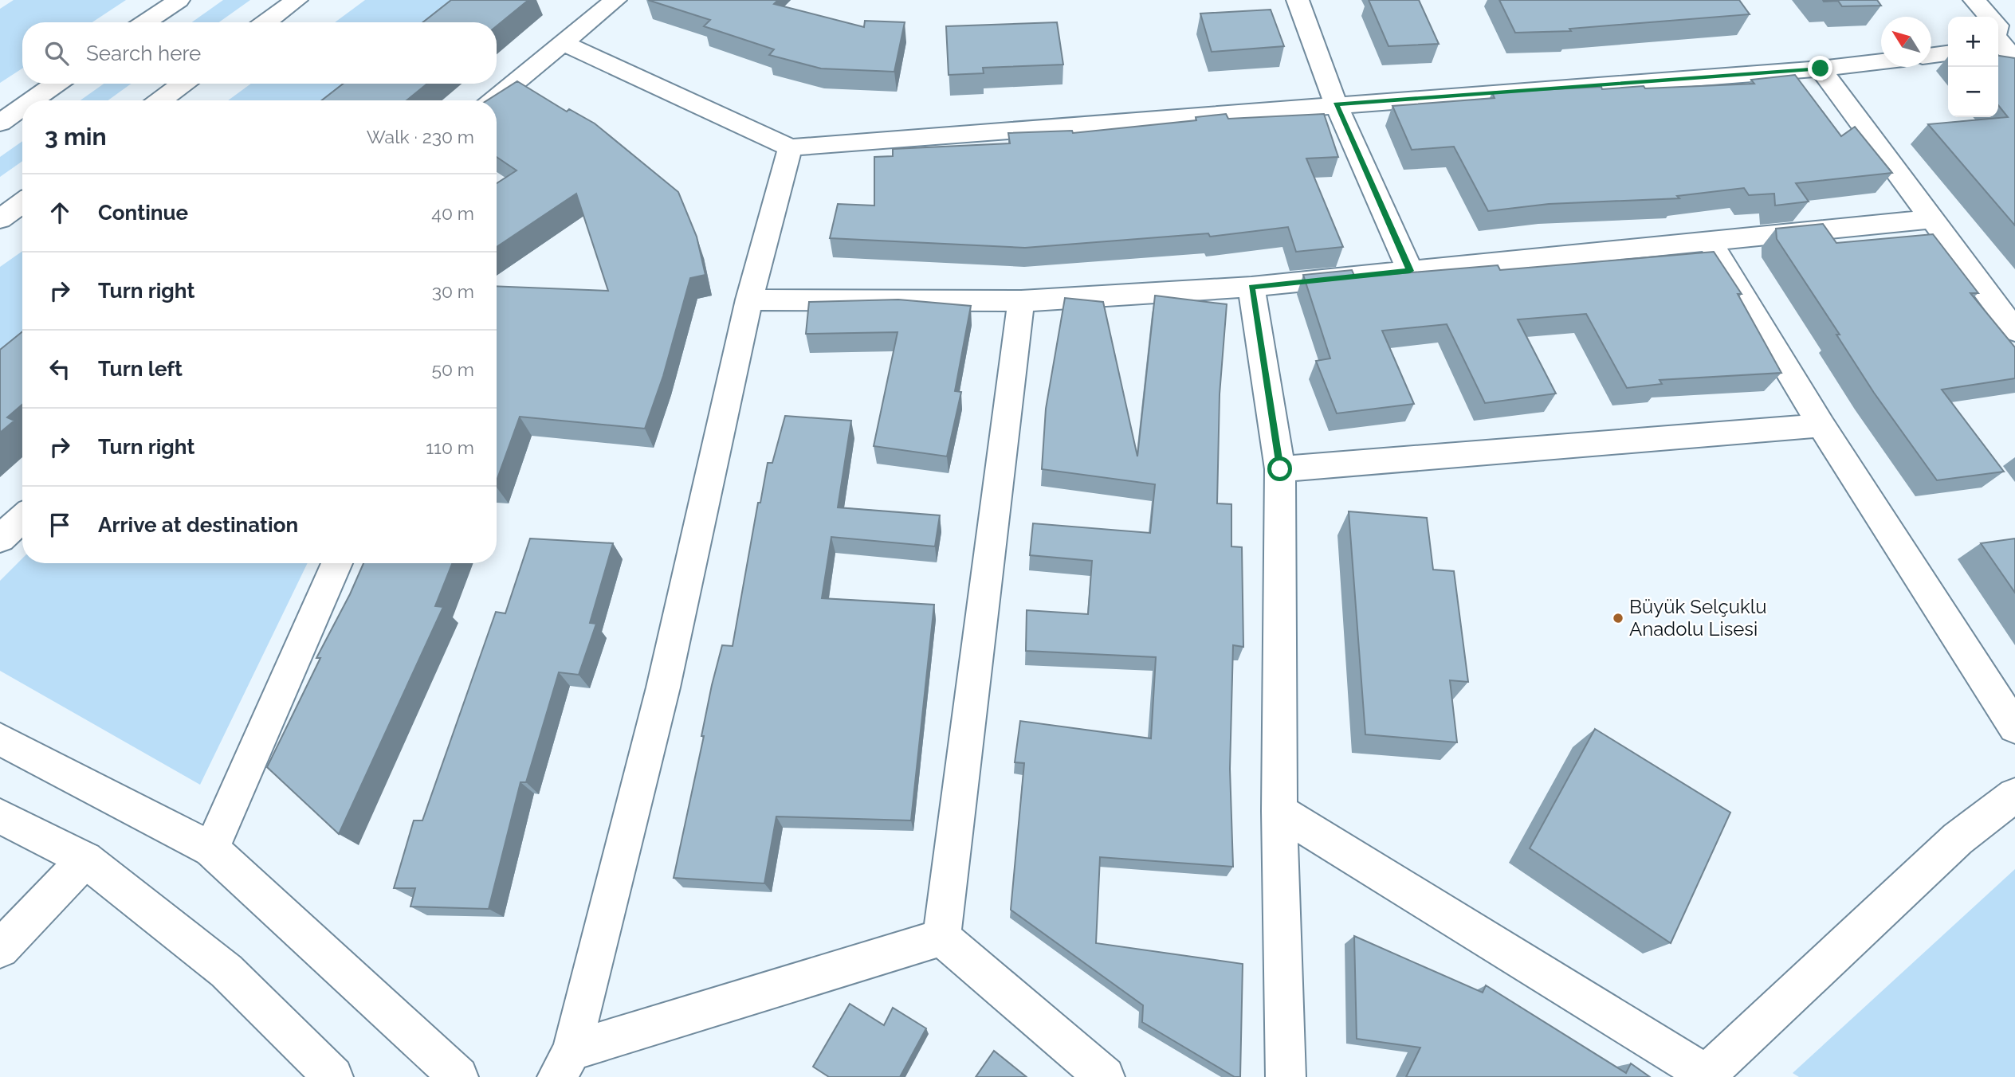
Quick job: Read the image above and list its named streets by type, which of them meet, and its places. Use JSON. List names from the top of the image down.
{
  "places": ["Büyük Selçuklu Anadolu Lisesi"],
  "north": "top left",
  "page": {
    "map_buttons": ["+", "−"],
    "search": "Search here",
    "heading": ["3 min", "Walk · 230 m"],
    "list": [
      ["Continue", "40 m"],
      ["Turn right", "30 m"],
      ["Turn left", "50 m"],
      ["Turn right", "110 m"],
      "Arrive at destination"
    ]
  }
}
